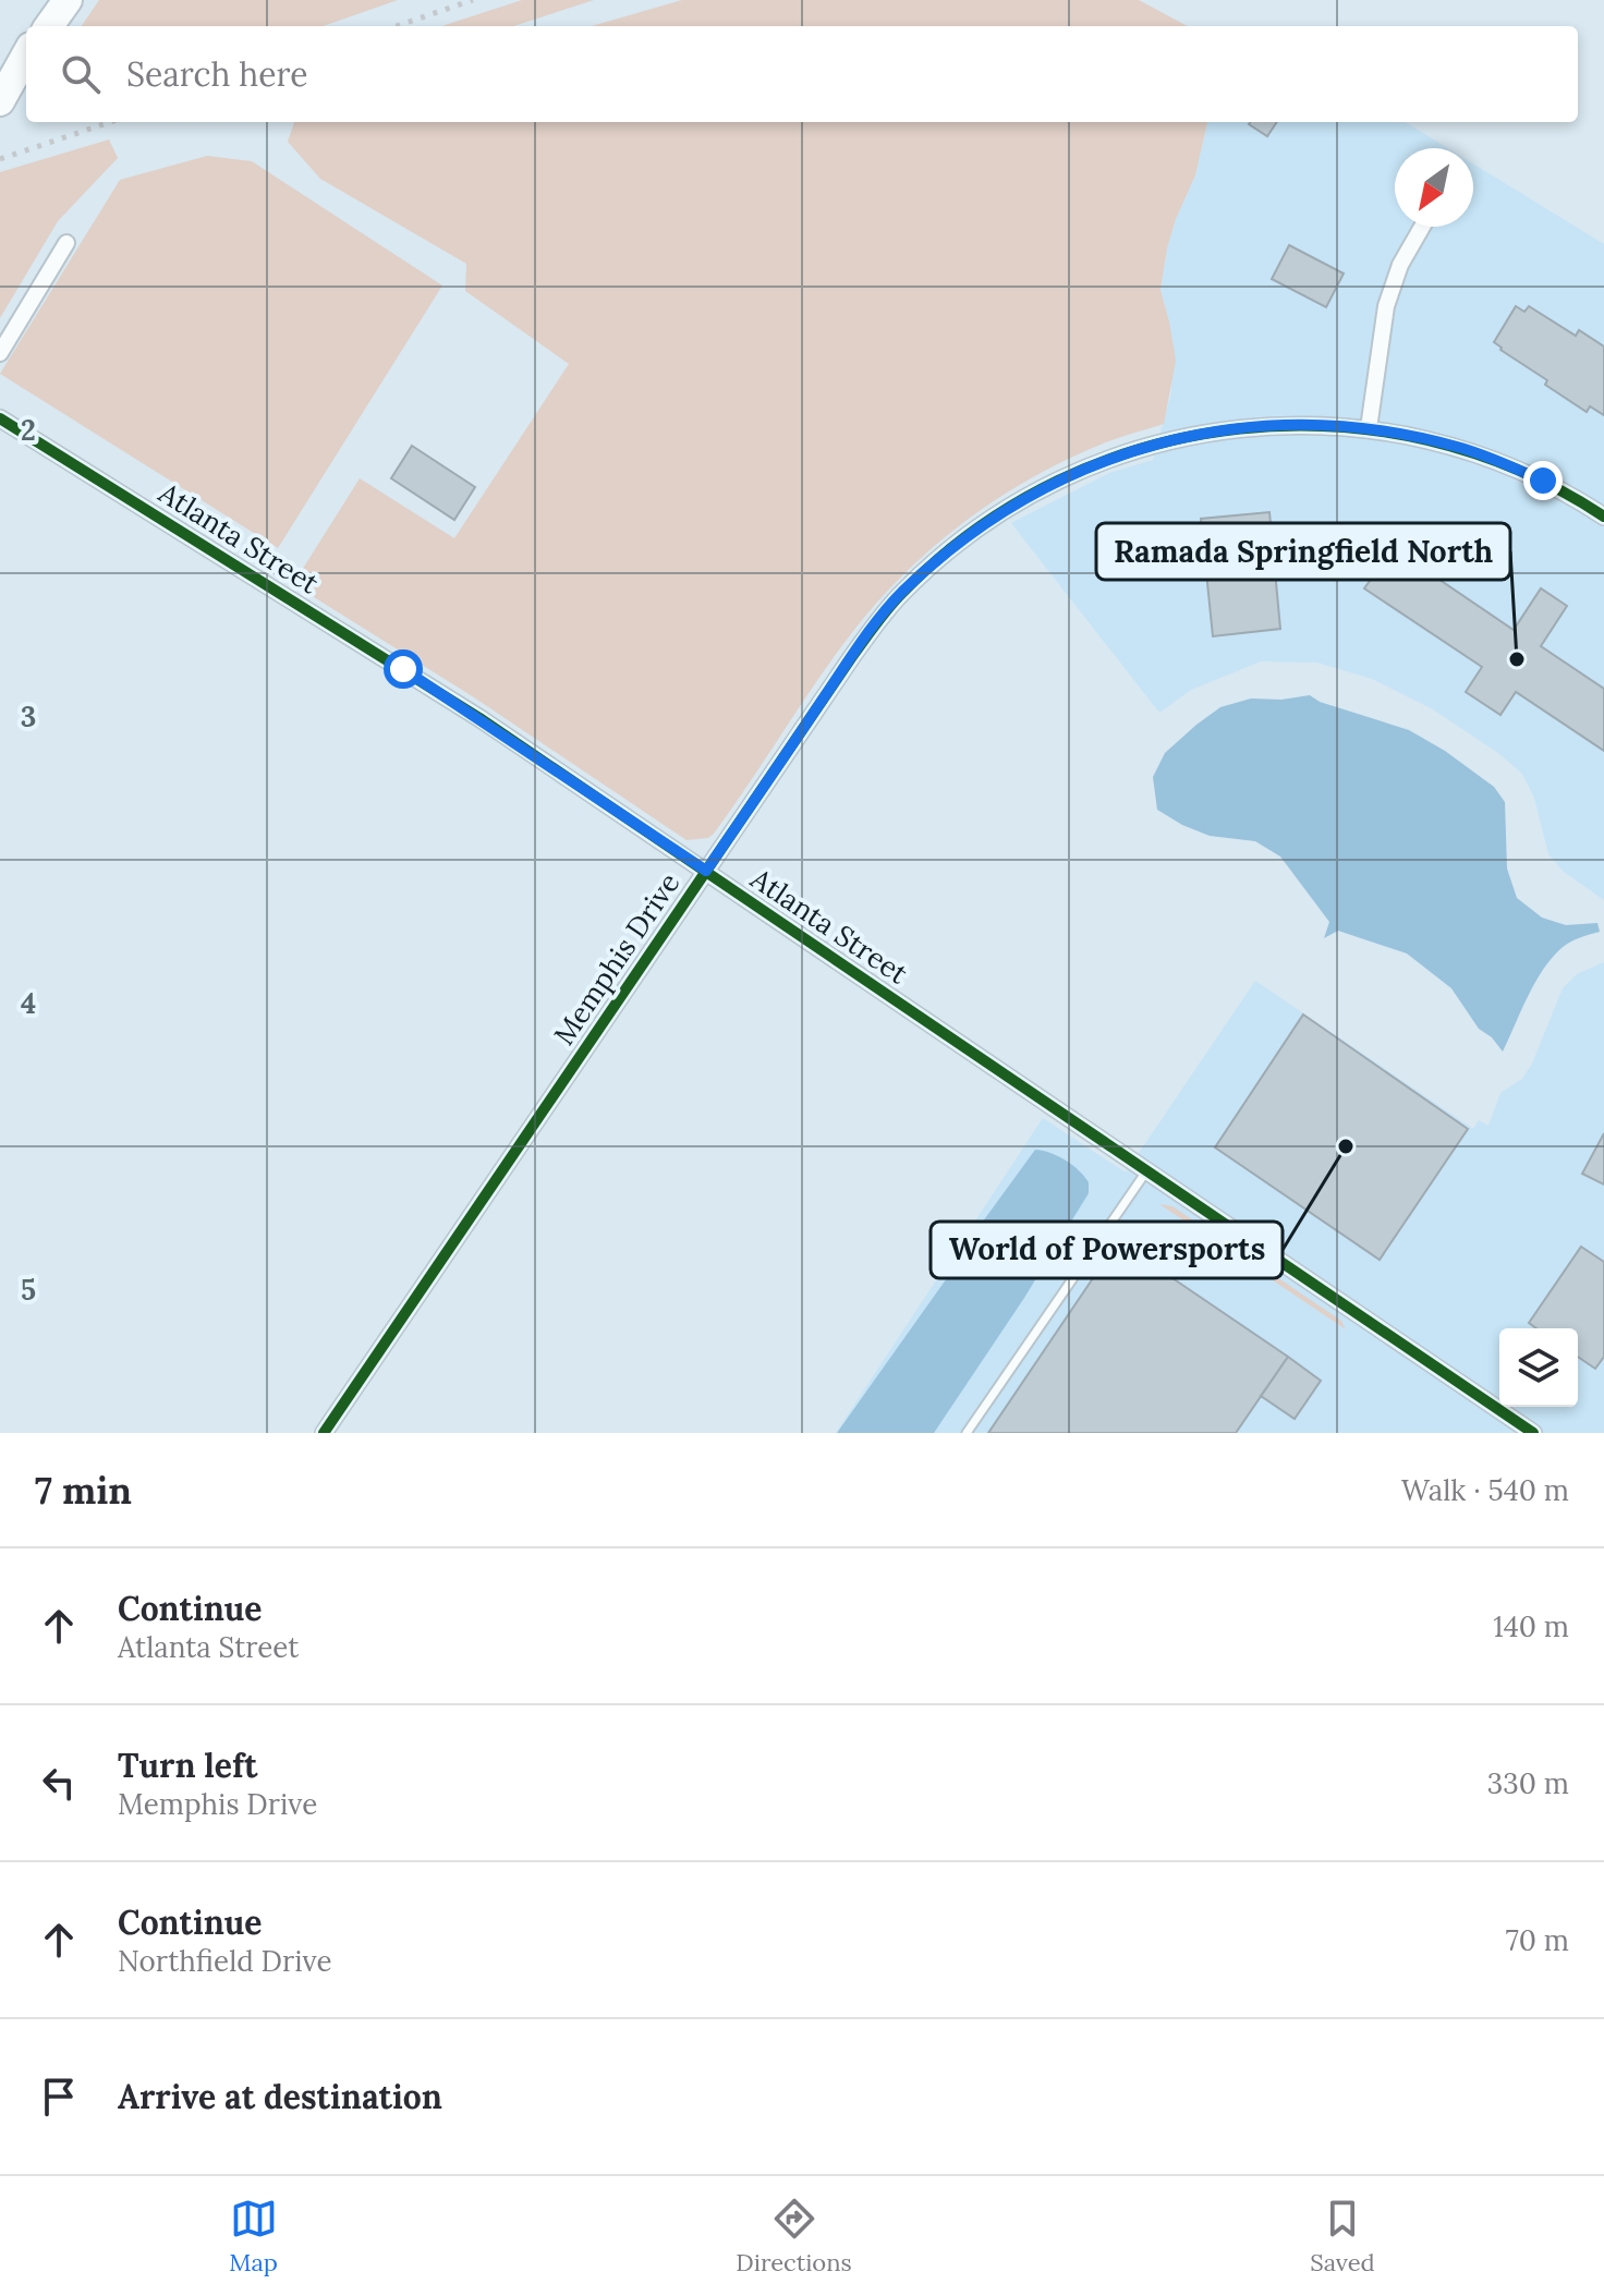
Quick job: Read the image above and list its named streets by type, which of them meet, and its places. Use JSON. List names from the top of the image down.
{
  "streets": {
    "street": ["Atlanta Street", "Memphis Drive"]
  },
  "crossings": [
    ["Atlanta Street", "Memphis Drive"]
  ],
  "places": ["Ramada Springfield North", "World of Powersports"],
  "north": "bottom left",
  "page": {
    "search": "Search here",
    "heading": ["7 min", "Walk · 540 m"],
    "list": [
      ["Continue", "Atlanta Street", "140 m"],
      ["Turn left", "Memphis Drive", "330 m"],
      ["Continue", "Northfield Drive", "70 m"],
      "Arrive at destination"
    ],
    "nav": ["Map", "Directions", "Saved"]
  },
  "grid": {
    "rows": [
      "2",
      "3",
      "4",
      "5"
    ]
  }
}
